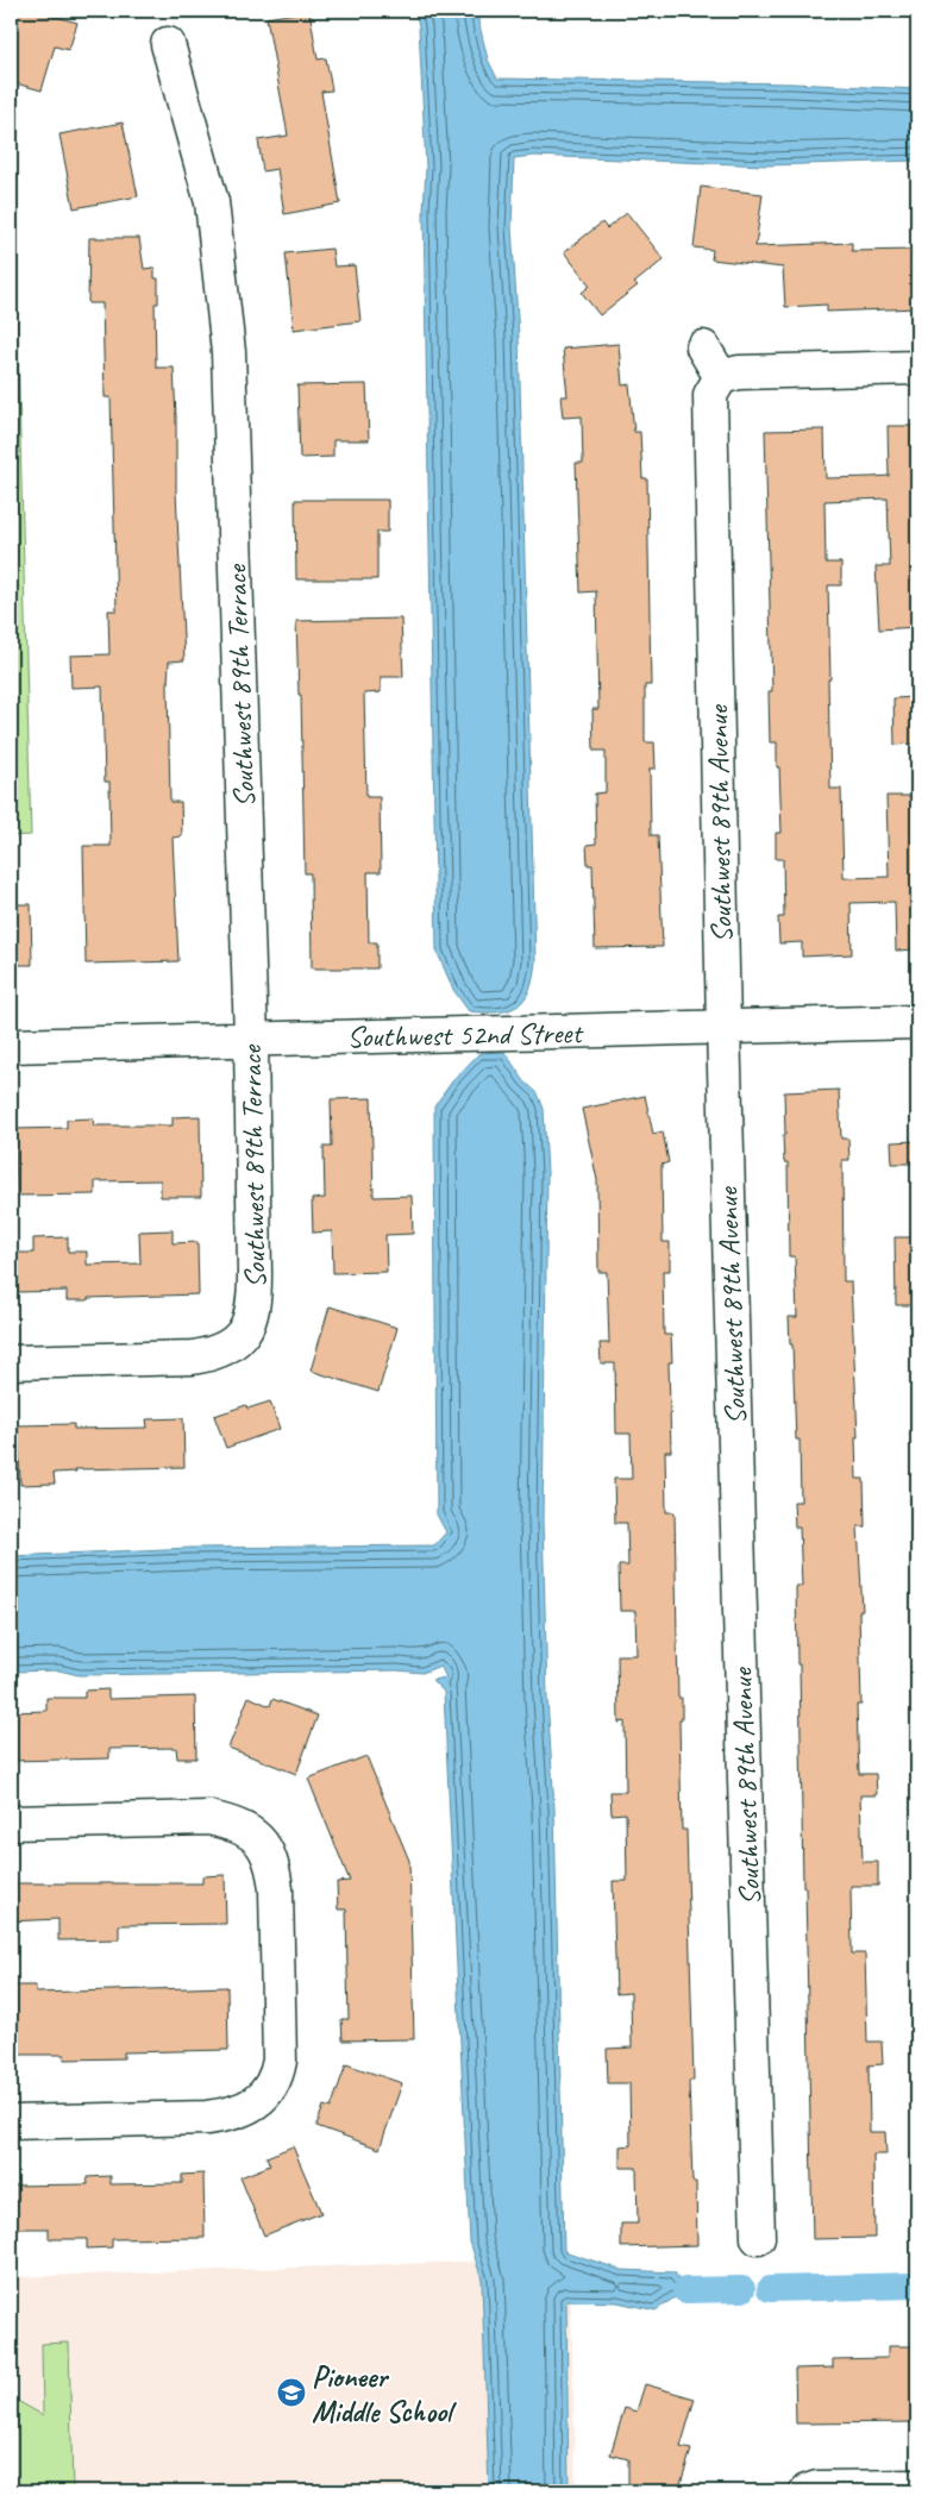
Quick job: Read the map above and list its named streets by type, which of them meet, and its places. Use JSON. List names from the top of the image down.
{
  "streets": {
    "street": ["Southwest 89th Terrace", "Southwest 89th Avenue", "Southwest 52nd Street"]
  },
  "crossings": [
    ["Southwest 89th Terrace", "Southwest 52nd Street"],
    ["Southwest 89th Avenue", "Southwest 52nd Street"]
  ],
  "places": {
    "school or university": ["Pioneer Middle School"]
  }
}
